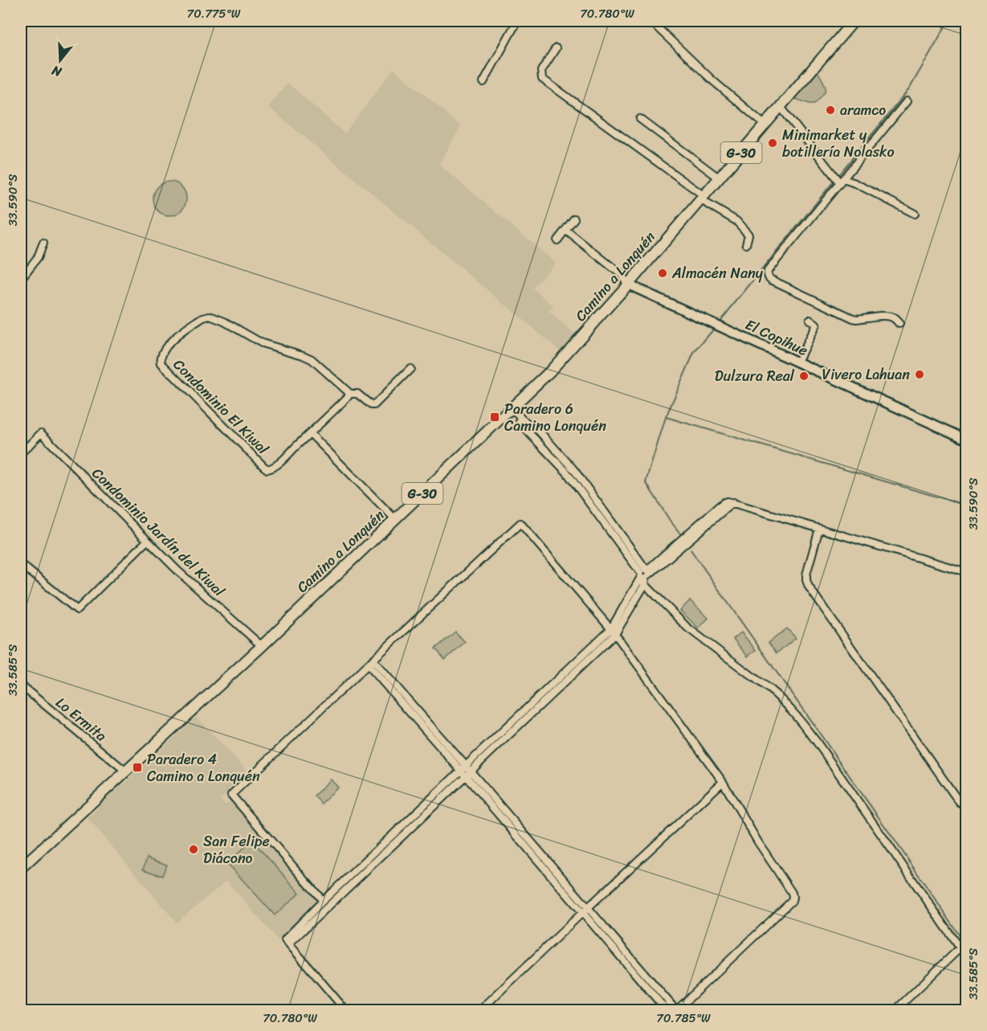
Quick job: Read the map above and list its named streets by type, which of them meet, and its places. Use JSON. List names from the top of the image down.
{
  "streets": {
    "main road": ["G-30", "Camino a Lonquén", "El Copihue"],
    "street": ["Condominio El Kiwal", "Condominio Jardín del Kiwal", "Lo Ermita"]
  },
  "crossings": [
    ["Camino a Lonquén", "El Copihue"],
    ["Camino a Lonquén", "Condominio Jardín del Kiwal"],
    ["Camino a Lonquén", "Lo Ermita"]
  ],
  "places": {
    "other": [
      "aramco",
      "Minimarket y botillería Nolasko",
      "Almacén Nany",
      "Vivero Lahuan",
      "Dulzura Real",
      "San Felipe Diácono"
    ],
    "transit": ["Paradero 6 Camino Lonquén", "Paradero 4 Camino a Lonquén"]
  },
  "north": "bottom",
  "coordinates": [
    "70.775°W",
    "70.780°W",
    "33.590°S",
    "33.585°S",
    "70.785°W"
  ]
}
